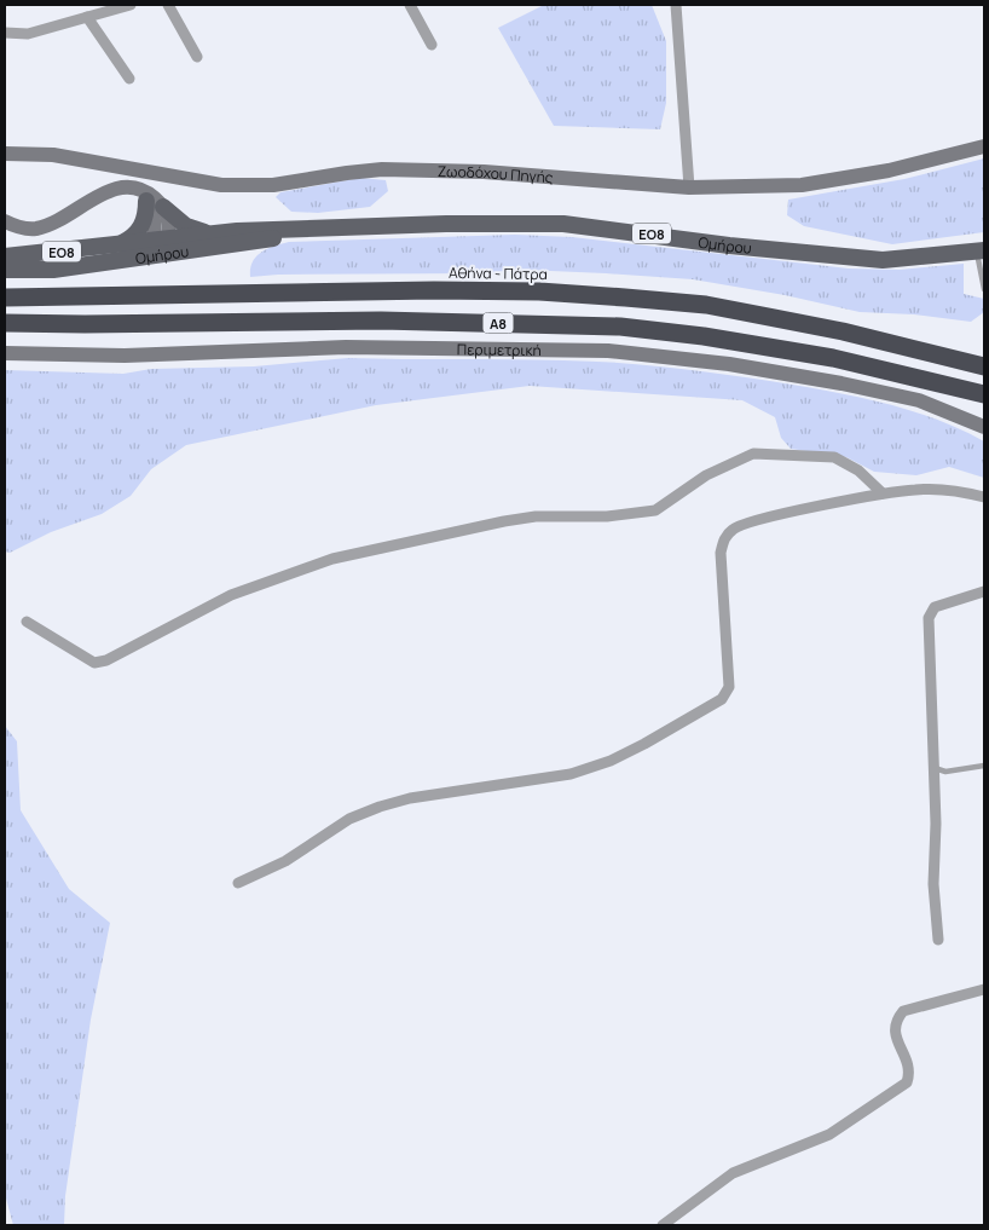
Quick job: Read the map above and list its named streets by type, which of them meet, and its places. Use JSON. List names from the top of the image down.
{
  "streets": {
    "highway": ["Αθήνα - Πάτρα", "Α8"],
    "main road": [
      "Ζωοδόχου Πηγής",
      "ΕΟ8",
      "Ομήρου",
      "Περιμετρική"
    ]
  }
}
